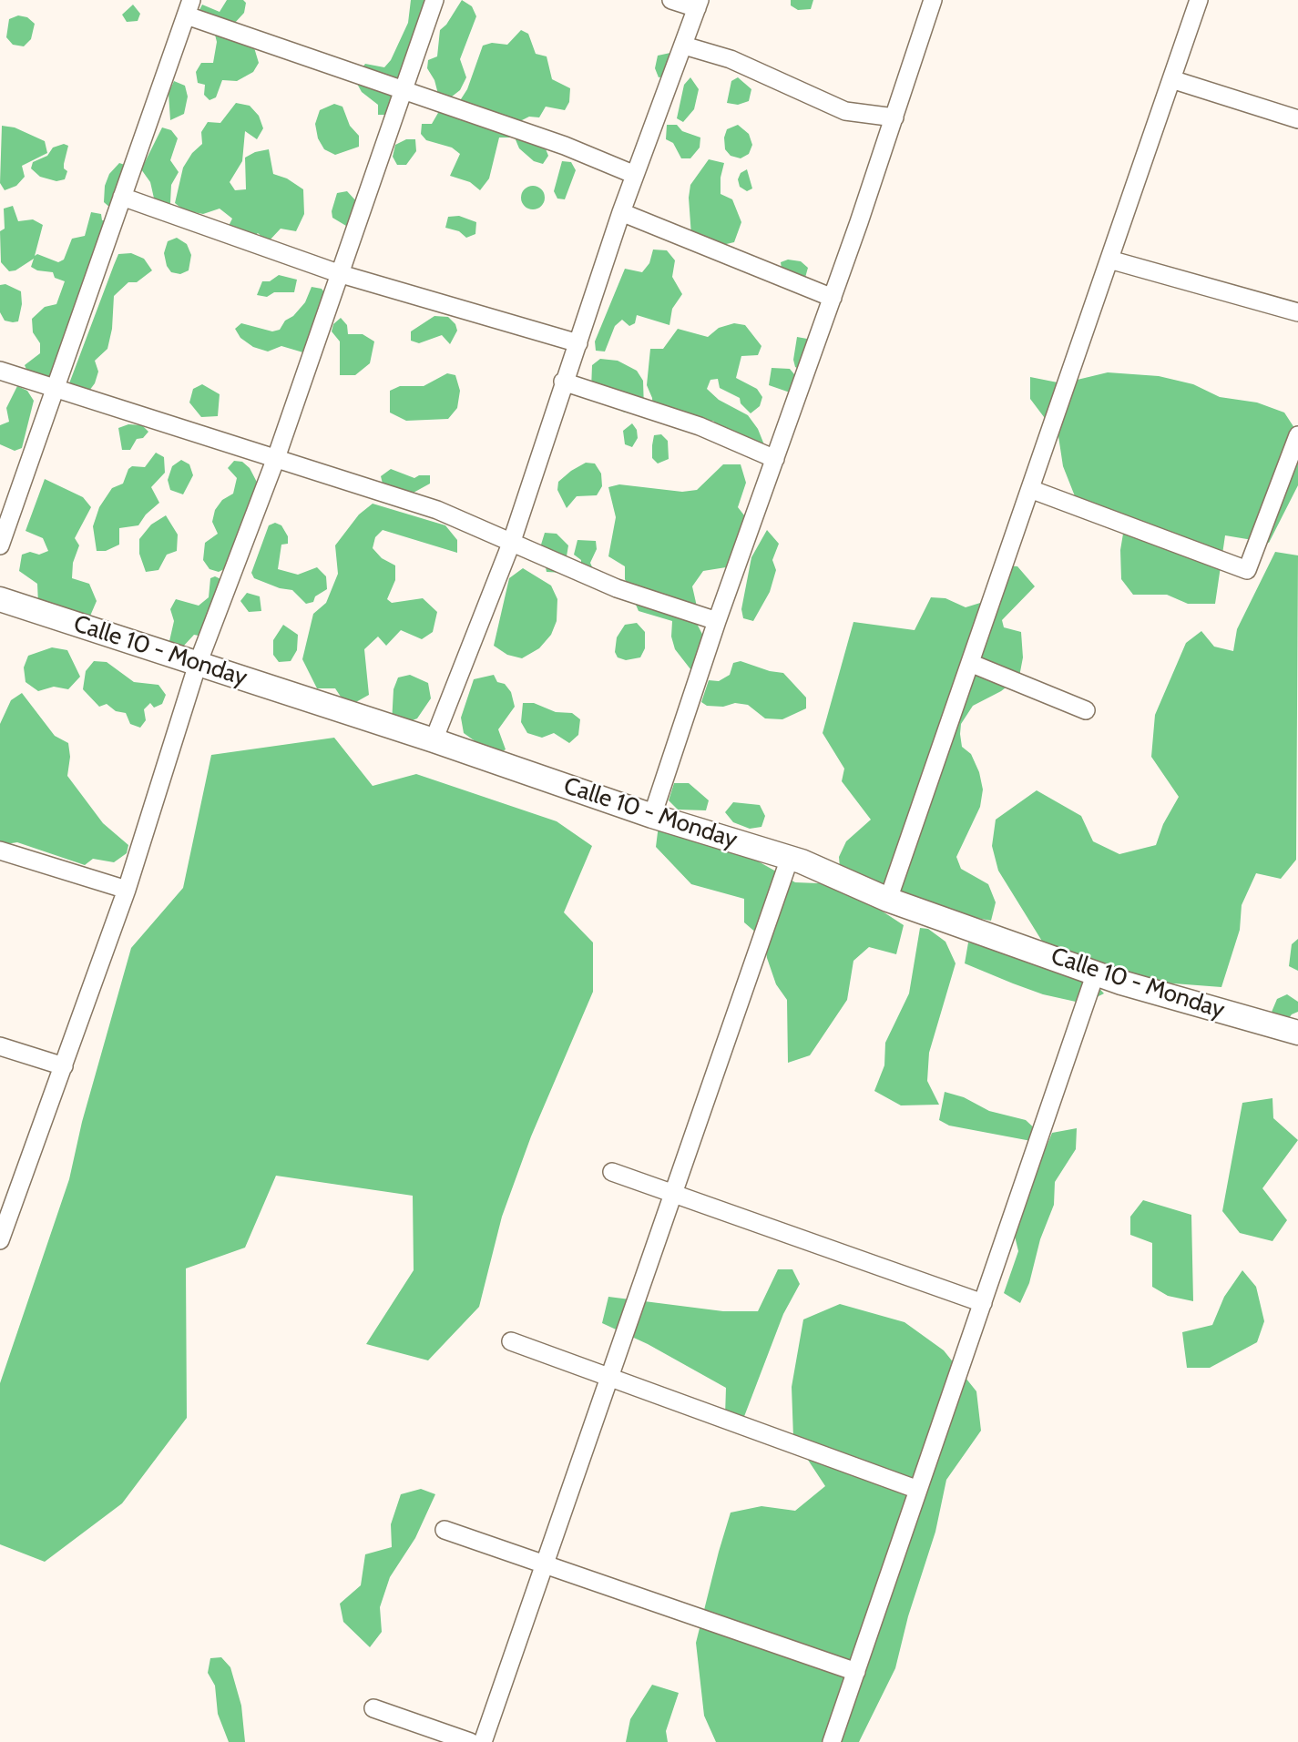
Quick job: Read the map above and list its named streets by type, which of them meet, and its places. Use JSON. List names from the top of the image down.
{
  "streets": {
    "street": ["Calle 10 - Monday"]
  }
}
